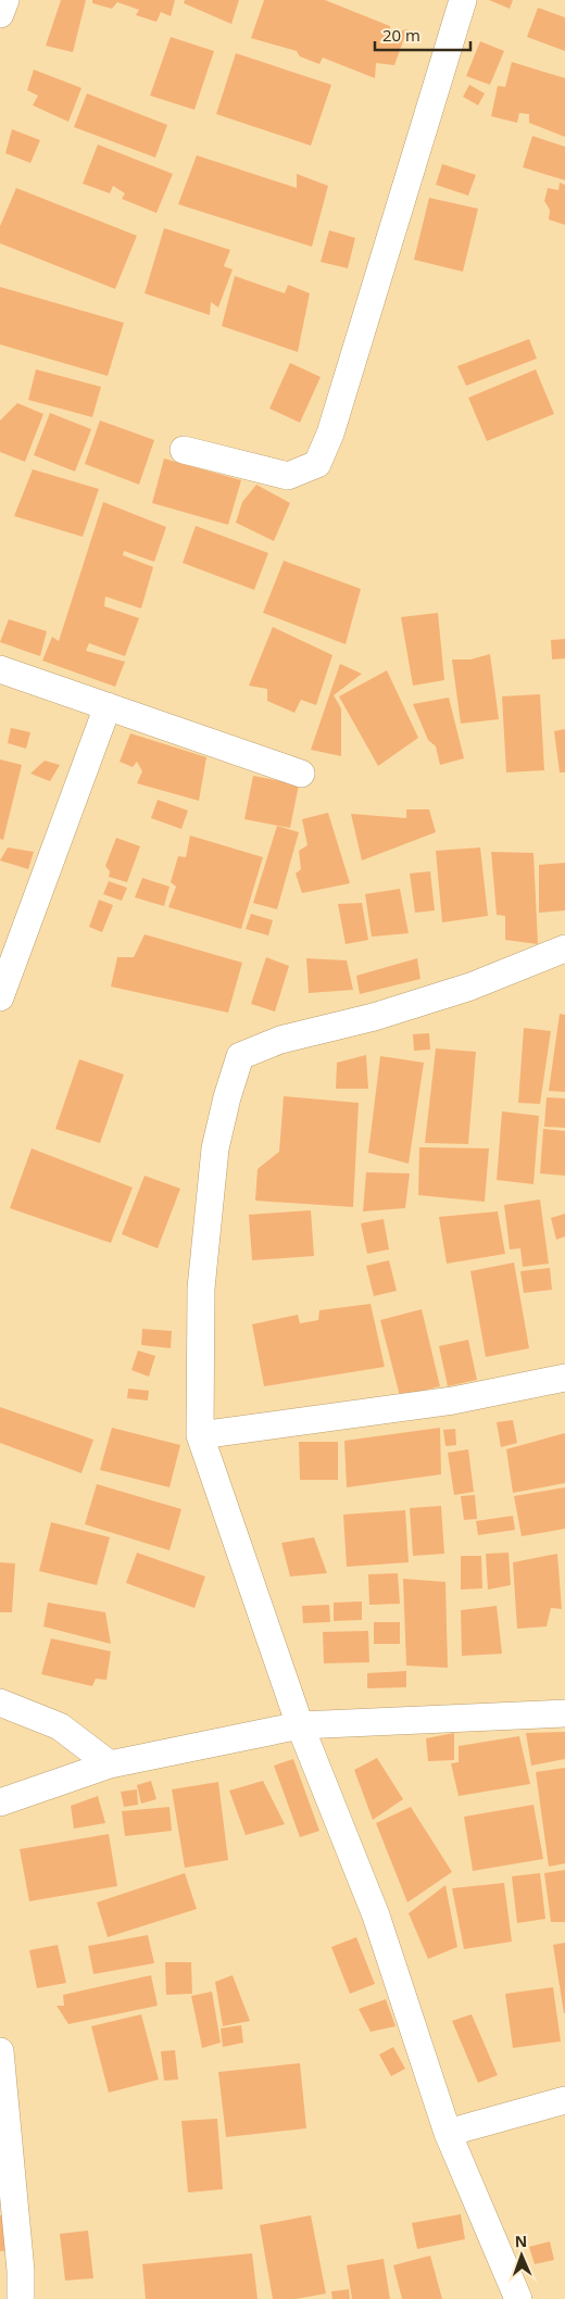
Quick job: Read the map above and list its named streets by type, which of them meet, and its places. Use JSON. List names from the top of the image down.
{
  "scale_bar": "20 m",
  "north": "top"
}
